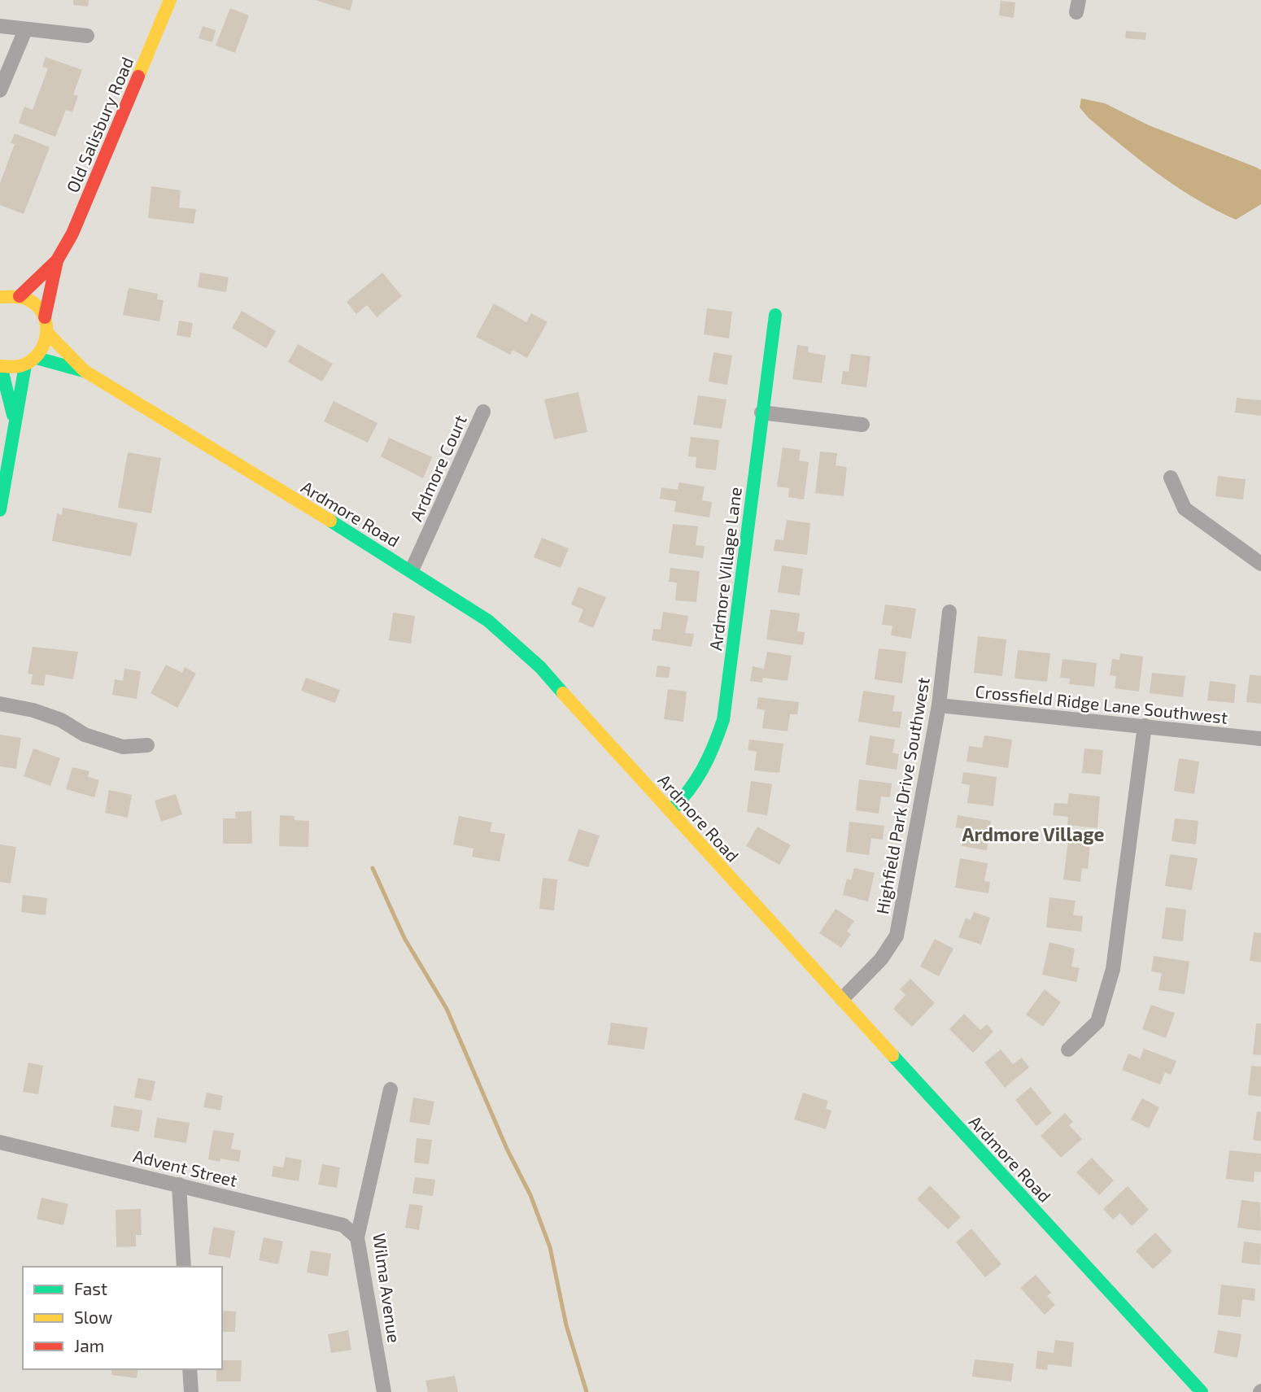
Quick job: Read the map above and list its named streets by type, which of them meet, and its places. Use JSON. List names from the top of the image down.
{
  "streets": {
    "street": [
      "Old Salisbury Road",
      "Ardmore Court",
      "Ardmore Road",
      "Ardmore Village Lane",
      "Crossfield Ridge Lane Southwest",
      "Highfield Park Drive Southwest",
      "Advent Street",
      "Wilma Avenue"
    ]
  },
  "crossings": [
    ["Old Salisbury Road", "Ardmore Road"],
    ["Ardmore Court", "Ardmore Road"],
    ["Ardmore Road", "Ardmore Village Lane"],
    ["Ardmore Road", "Highfield Park Drive Southwest"],
    ["Crossfield Ridge Lane Southwest", "Highfield Park Drive Southwest"],
    ["Advent Street", "Wilma Avenue"]
  ],
  "districts": ["Ardmore Village"],
  "legend": ["Fast", "Slow", "Jam"]
}
